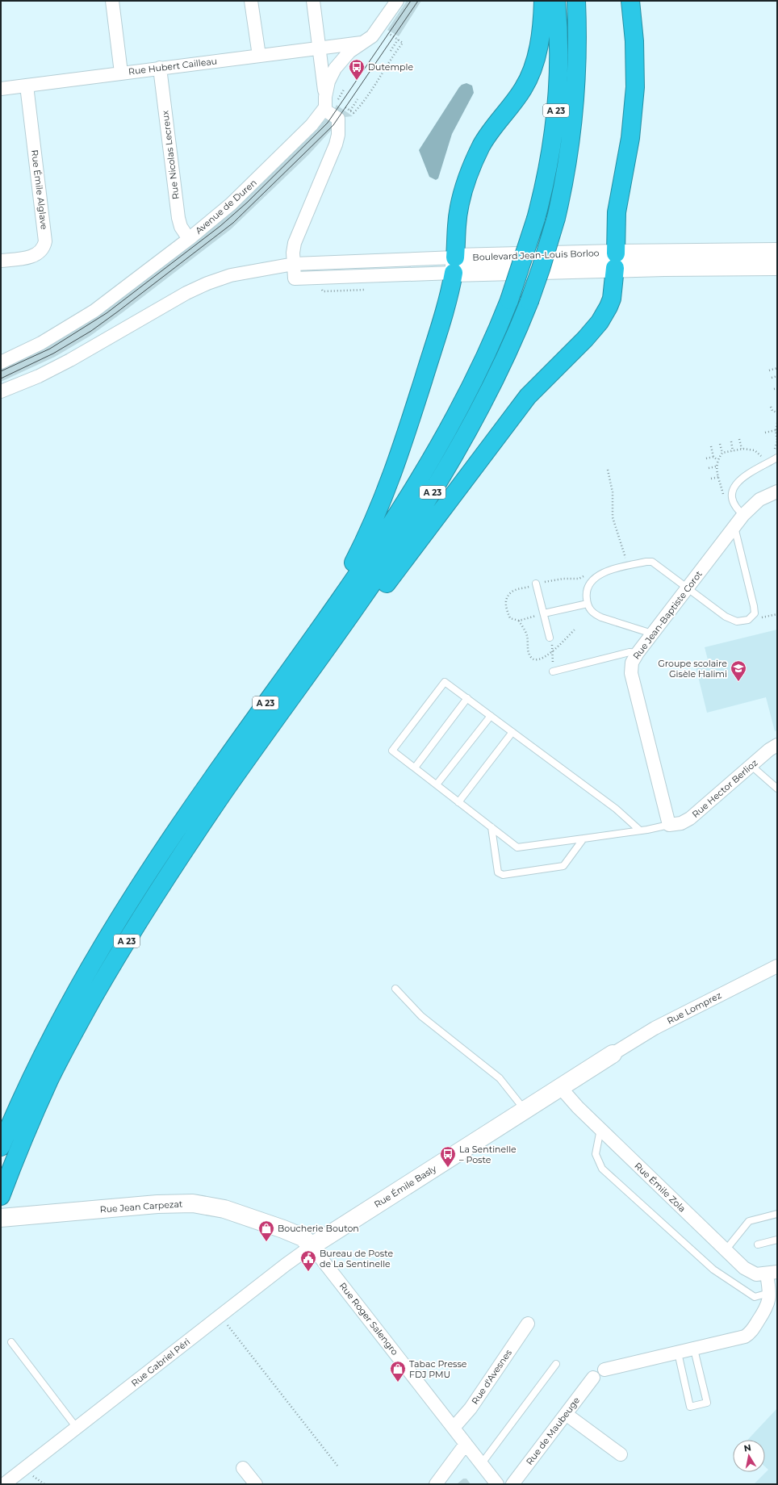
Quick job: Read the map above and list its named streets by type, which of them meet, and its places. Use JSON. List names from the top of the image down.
{
  "streets": {
    "highway": ["A 23"],
    "street": [
      "Rue Hubert Cailleau",
      "Rue Nicolas Lecreux",
      "Rue Émile Alglave",
      "Avenue de Duren",
      "Boulevard Jean-Louis Borloo",
      "Rue Jean-Baptiste Corot",
      "Rue Hector Berlioz",
      "Rue Lomprez",
      "Rue Émile Basly",
      "Rue Émile Zola",
      "Rue Jean Carpezat",
      "Rue Roger Salengro",
      "Rue Gabriel Péri",
      "Rue d'Avesnes",
      "Rue de Maubeuge"
    ]
  },
  "crossings": [
    ["Rue Hubert Cailleau", "Rue Nicolas Lecreux"],
    ["Rue Hubert Cailleau", "Rue Émile Alglave"],
    ["Rue Nicolas Lecreux", "Avenue de Duren"],
    ["Rue Jean-Baptiste Corot", "Rue Hector Berlioz"],
    ["Rue Lomprez", "Rue Émile Basly"],
    ["Rue Émile Basly", "Rue Émile Zola"],
    ["Rue Émile Basly", "Rue Jean Carpezat"],
    ["Rue Émile Basly", "Rue Roger Salengro"],
    ["Rue Émile Basly", "Rue Gabriel Péri"],
    ["Rue Jean Carpezat", "Rue Roger Salengro"],
    ["Rue Jean Carpezat", "Rue Gabriel Péri"],
    ["Rue Roger Salengro", "Rue Gabriel Péri"],
    ["Rue Roger Salengro", "Rue d'Avesnes"]
  ],
  "places": {
    "bus stop": ["Dutemple", "La Sentinelle – Poste"],
    "school or university": ["Groupe scolaire Gisèle Halimi"],
    "shop": ["Boucherie Bouton", "Tabac Presse FDJ PMU"],
    "public building": ["Bureau de Poste de La Sentinelle"]
  },
  "north": "top"
}
